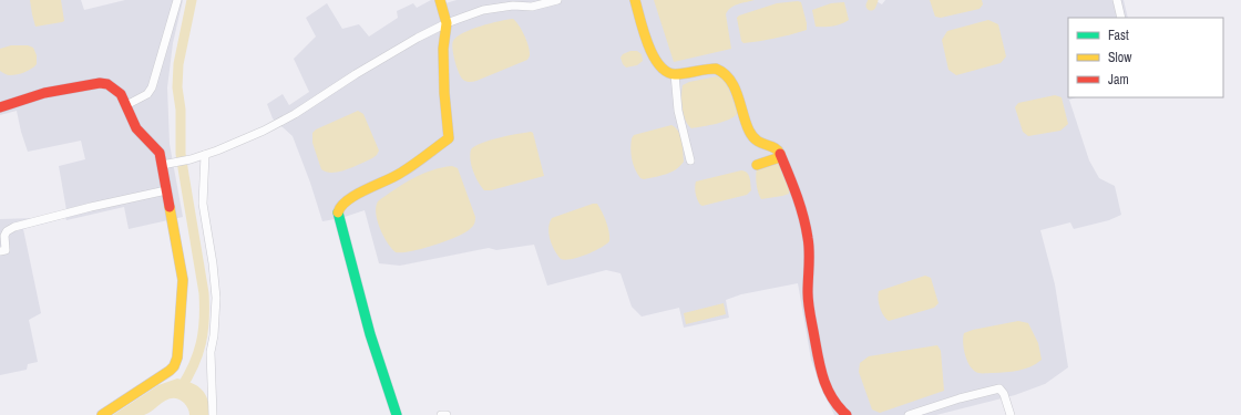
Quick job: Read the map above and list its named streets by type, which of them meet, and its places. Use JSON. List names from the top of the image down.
{
  "legend": ["Fast", "Slow", "Jam"]
}
